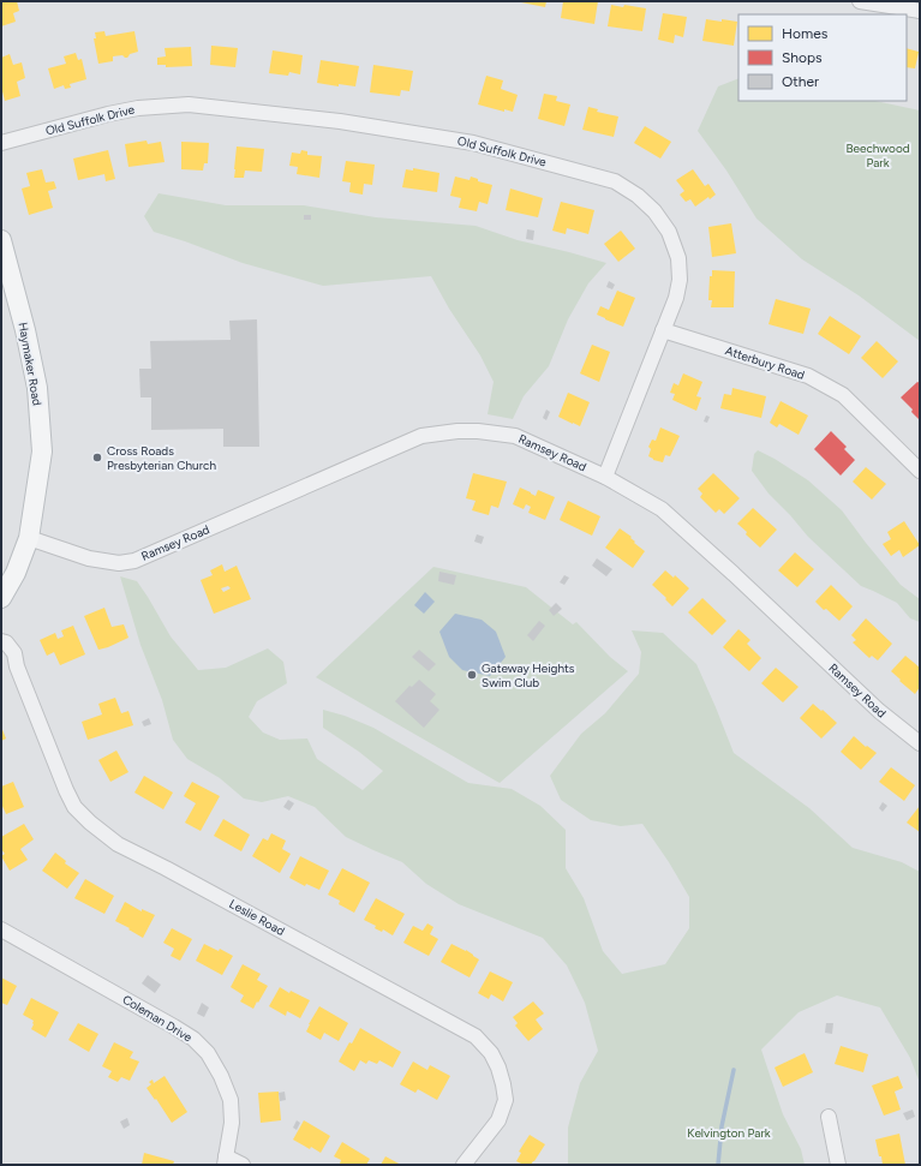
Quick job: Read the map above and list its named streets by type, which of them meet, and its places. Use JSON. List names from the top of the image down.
{
  "streets": {
    "main road": ["Haymaker Road"],
    "street": [
      "Old Suffolk Drive",
      "Atterbury Road",
      "Ramsey Road",
      "Leslie Road",
      "Coleman Drive"
    ]
  },
  "crossings": [
    ["Old Suffolk Drive", "Atterbury Road"],
    ["Old Suffolk Drive", "Ramsey Road"],
    ["Haymaker Road", "Ramsey Road"]
  ],
  "parks": ["Beechwood Park", "Kelvington Park"],
  "places": ["Cross Roads Presbyterian Church", "Gateway Heights Swim Club"],
  "legend": ["Homes", "Shops", "Other"]
}
